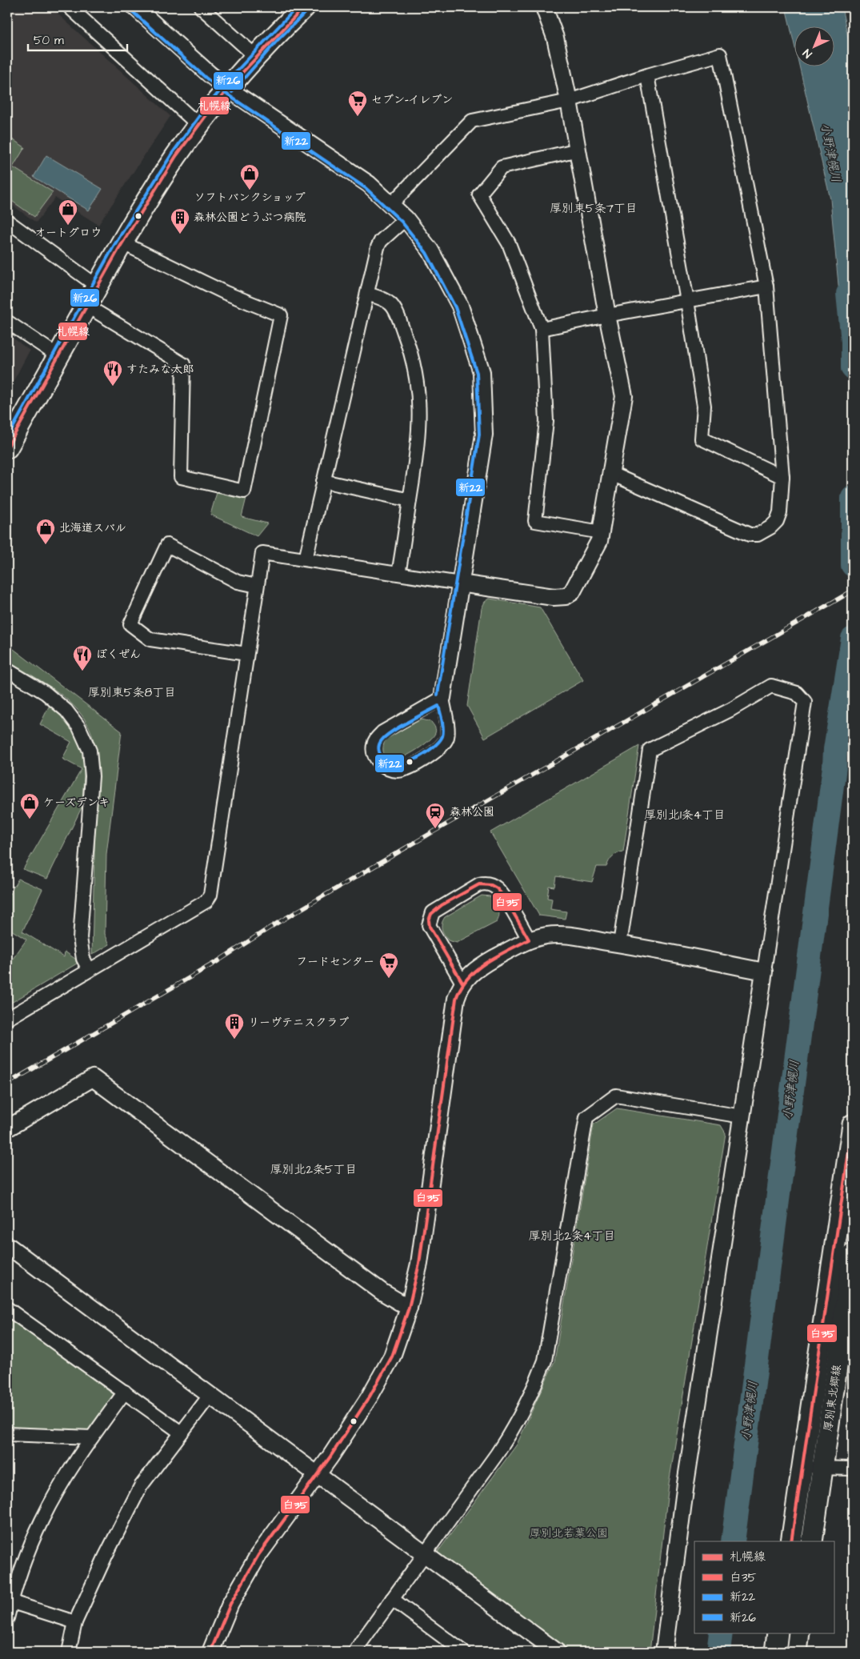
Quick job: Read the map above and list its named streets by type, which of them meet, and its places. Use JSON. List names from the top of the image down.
{
  "streets": {
    "main road": ["厚別東北郷線"]
  },
  "districts": [
    "厚別東5条7丁目",
    "厚別東5条8丁目",
    "厚別北1条4丁目",
    "厚別北2条5丁目",
    "厚別北2条4丁目"
  ],
  "water": ["小野津幌川"],
  "parks": ["厚別北若葉公園"],
  "places": {
    "supermarket": ["セブン-イレブン", "フードセンター"],
    "shop": [
      "ソフトバンクショップ",
      "オートグロウ",
      "北海道スバル",
      "ケーズデンキ"
    ],
    "building": ["森林公園どうぶつ病院", "リーヴテニスクラブ"],
    "restaurant": ["すたみな太郎", "ぼくぜん"],
    "station": ["森林公園"]
  },
  "lines": [
    "transit line 札幌線",
    "transit line 新26",
    "transit line 新22",
    "transit line 白35"
  ],
  "legend": [
    "札幌線",
    "白35",
    "新22",
    "新26"
  ],
  "scale_bar": "50 m",
  "north": "bottom left"
}
